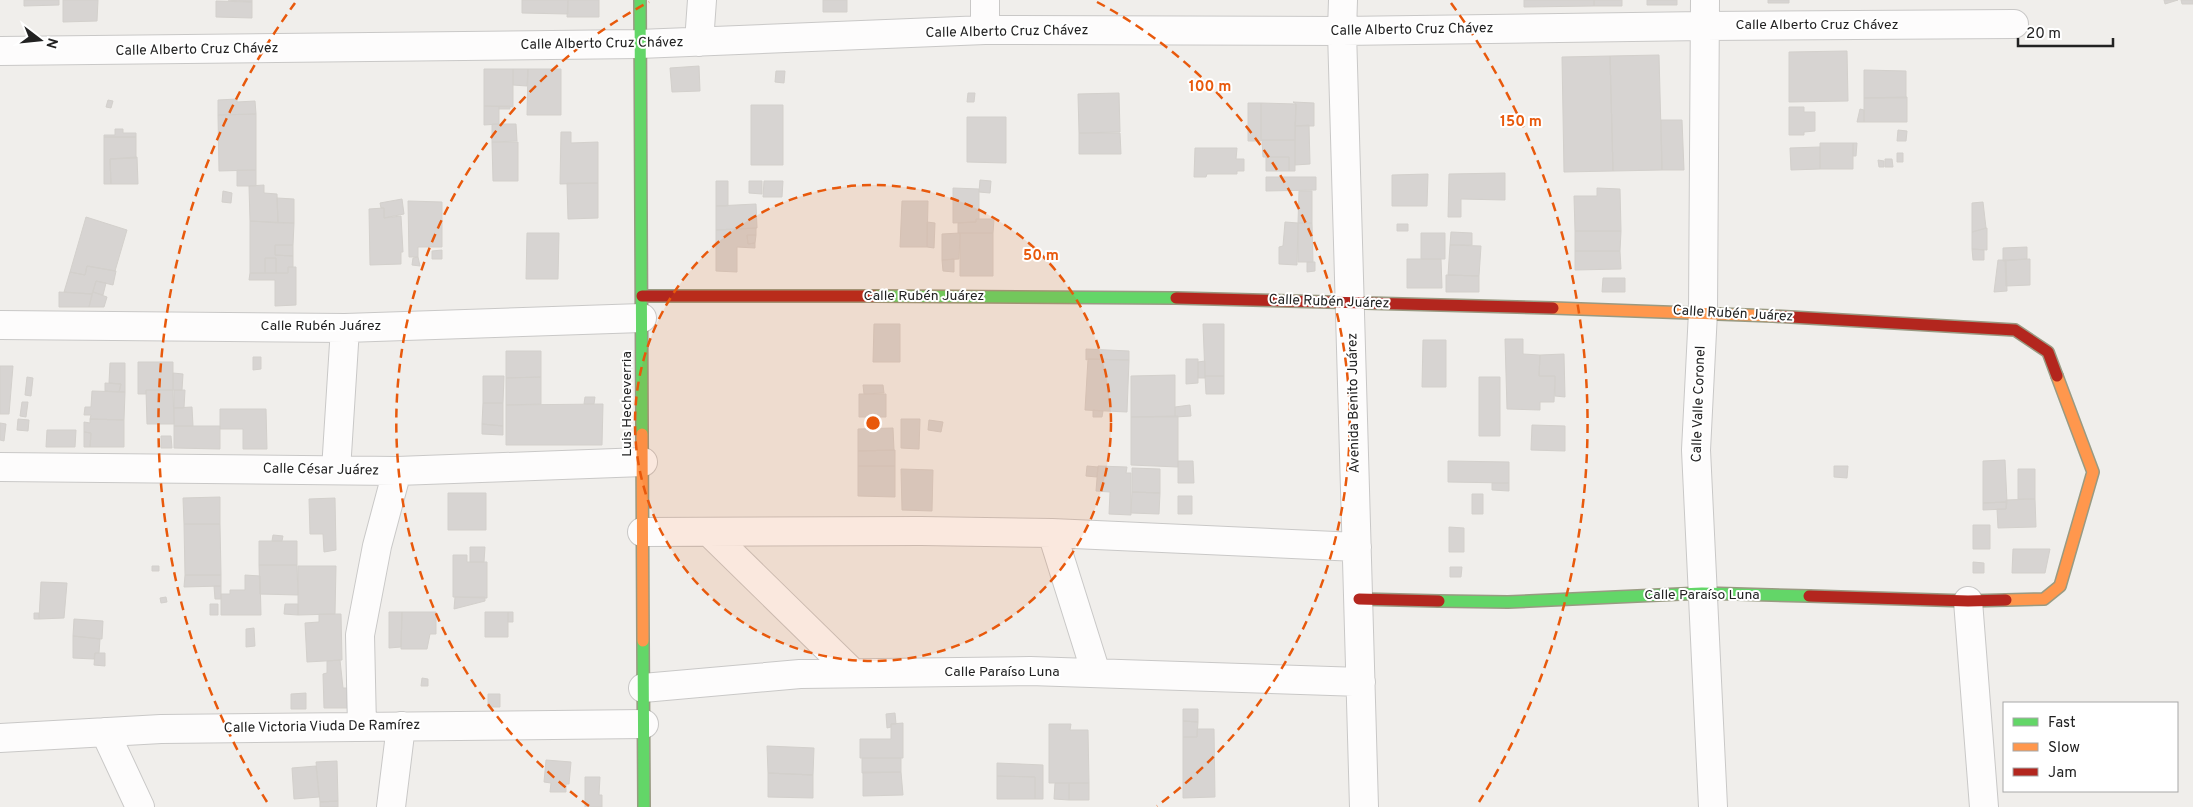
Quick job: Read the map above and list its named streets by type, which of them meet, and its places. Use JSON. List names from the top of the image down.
{
  "streets": {
    "street": [
      "Calle Alberto Cruz Chávez",
      "Calle Rubén Juárez",
      "Avenida Benito Juárez",
      "Luis Hecheverria",
      "Calle Valle Coronel",
      "Calle César Juárez",
      "Calle Paraíso Luna",
      "Calle Victoria Viuda De Ramírez"
    ]
  },
  "crossings": [
    ["Calle Alberto Cruz Chávez", "Avenida Benito Juárez"],
    ["Calle Alberto Cruz Chávez", "Luis Hecheverria"],
    ["Calle Alberto Cruz Chávez", "Calle Valle Coronel"],
    ["Calle Rubén Juárez", "Avenida Benito Juárez"],
    ["Calle Rubén Juárez", "Luis Hecheverria"],
    ["Calle Rubén Juárez", "Calle Valle Coronel"],
    ["Calle Rubén Juárez", "Calle Paraíso Luna"],
    ["Avenida Benito Juárez", "Calle Paraíso Luna"],
    ["Luis Hecheverria", "Calle César Juárez"],
    ["Luis Hecheverria", "Calle Paraíso Luna"],
    ["Luis Hecheverria", "Calle Victoria Viuda De Ramírez"],
    ["Calle Valle Coronel", "Calle Paraíso Luna"]
  ],
  "legend": ["Fast", "Slow", "Jam"],
  "scale_bar": "20 m",
  "north": "right",
  "rings": ["100 m", "150 m", "50 m"]
}
